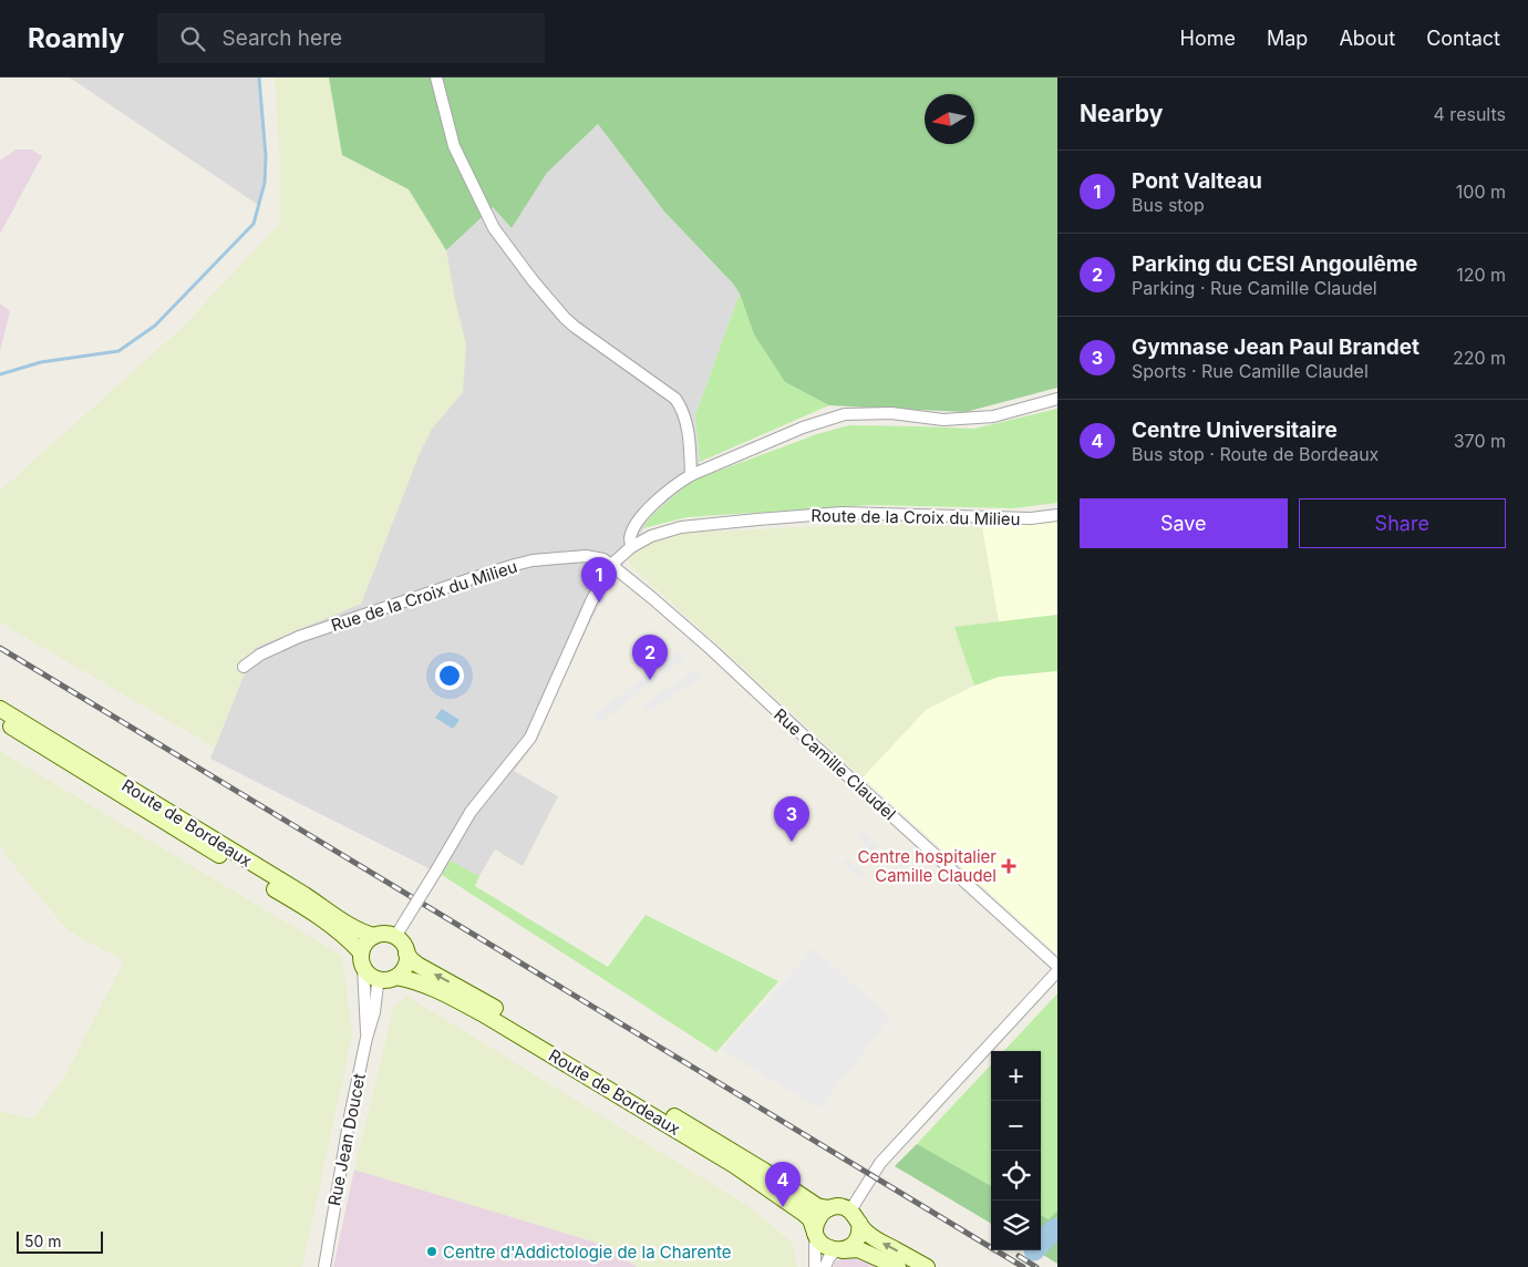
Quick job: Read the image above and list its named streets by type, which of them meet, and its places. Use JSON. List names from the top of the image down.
{
  "streets": {
    "main road": ["Route de Bordeaux"],
    "street": [
      "Route de la Croix du Milieu",
      "Rue de la Croix du Milieu",
      "Rue Camille Claudel",
      "Rue Jean Doucet"
    ]
  },
  "crossings": [
    ["Route de la Croix du Milieu", "Rue de la Croix du Milieu"],
    ["Route de la Croix du Milieu", "Rue Camille Claudel"],
    ["Route de la Croix du Milieu", "Route de Bordeaux"],
    ["Route de la Croix du Milieu", "Rue Jean Doucet"],
    ["Rue de la Croix du Milieu", "Rue Camille Claudel"],
    ["Route de Bordeaux", "Rue Jean Doucet"]
  ],
  "places": {
    "health": ["Centre hospitalier Camille Claudel"],
    "other": ["Centre d'Addictologie de la Charente"]
  },
  "scale_bar": "50 m",
  "north": "left",
  "page": {
    "header": "Roamly",
    "search": "Search here",
    "nav": [
      "Home",
      "Map",
      "About",
      "Contact"
    ],
    "heading": ["Nearby", "4 results"],
    "list": [
      {
        "mark": "1",
        "name": "Pont Valteau",
        "note": "Bus stop",
        "value": "100 m"
      },
      {
        "mark": "2",
        "name": "Parking du CESI Angoulême",
        "note": "Parking · Rue Camille Claudel",
        "value": "120 m"
      },
      {
        "mark": "3",
        "name": "Gymnase Jean Paul Brandet",
        "note": "Sports · Rue Camille Claudel",
        "value": "220 m"
      },
      {
        "mark": "4",
        "name": "Centre Universitaire",
        "note": "Bus stop · Route de Bordeaux",
        "value": "370 m"
      }
    ],
    "buttons": ["Save", "Share"],
    "pins": [
      "1",
      "2",
      "3",
      "4"
    ],
    "map_buttons": ["+", "−"],
    "scale": "50 m"
  }
}
